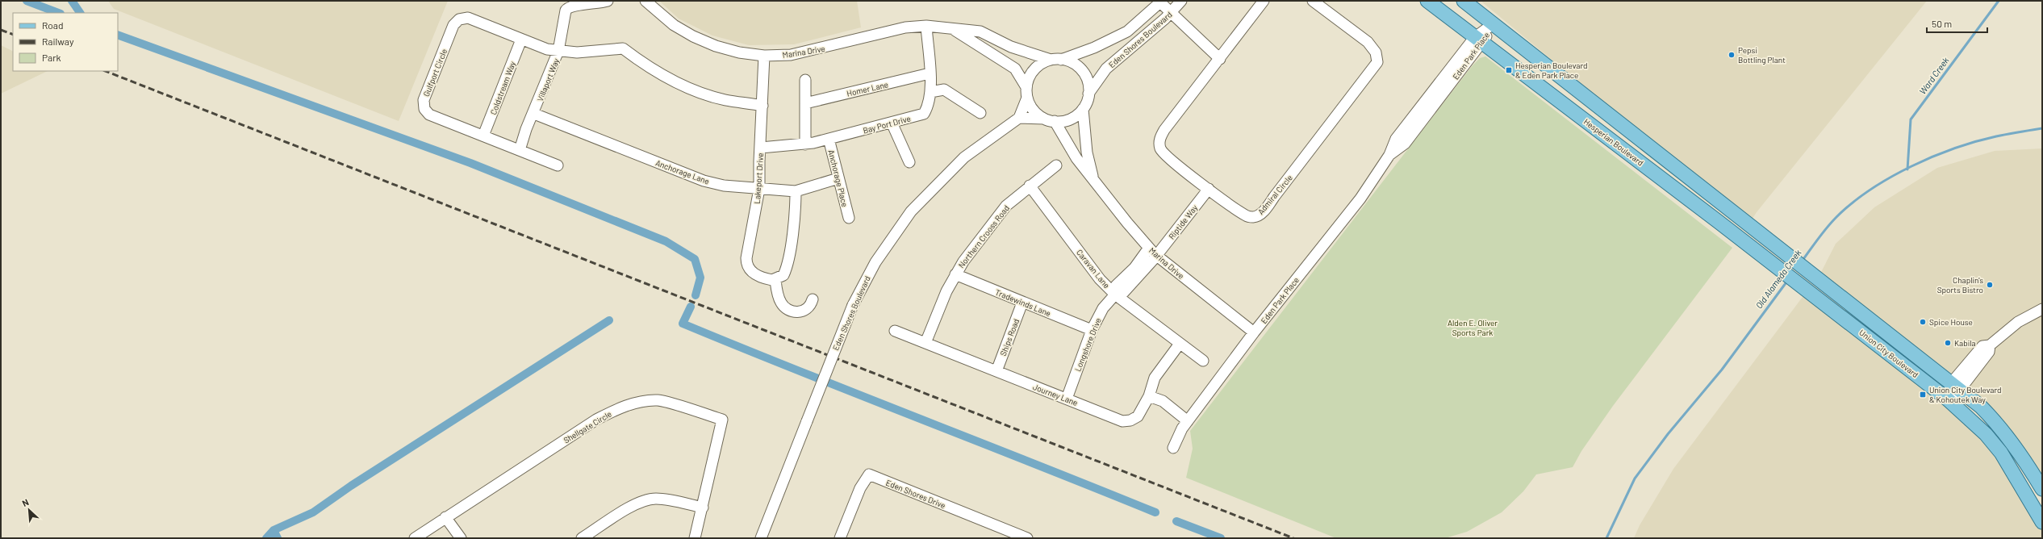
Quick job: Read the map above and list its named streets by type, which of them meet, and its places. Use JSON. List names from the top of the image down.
{
  "streets": {
    "main road": ["Hesperian Boulevard", "Union City Boulevard"],
    "street": [
      "Eden Shores Boulevard",
      "Marina Drive",
      "Eden Park Place",
      "Gulfport Circle",
      "Villaport Way",
      "Coldstream Way",
      "Homer Lane",
      "Bay Port Drive",
      "Anchorage Lane",
      "Lakeport Drive",
      "Anchorage Place",
      "Admiral Circle",
      "Riptide Way",
      "Northern Crooss Road",
      "Caravan Lane",
      "Tradewinds Lane",
      "Ships Road",
      "Longshore Drive",
      "Journey Lane",
      "Shellgate Circle",
      "Eden Shores Drive"
    ]
  },
  "crossings": [
    ["Eden Shores Boulevard", "Marina Drive"],
    ["Marina Drive", "Eden Park Place"],
    ["Marina Drive", "Bay Port Drive"],
    ["Marina Drive", "Lakeport Drive"],
    ["Marina Drive", "Riptide Way"],
    ["Marina Drive", "Longshore Drive"],
    ["Eden Park Place", "Hesperian Boulevard"],
    ["Gulfport Circle", "Villaport Way"],
    ["Gulfport Circle", "Coldstream Way"],
    ["Gulfport Circle", "Lakeport Drive"],
    ["Villaport Way", "Anchorage Lane"],
    ["Homer Lane", "Bay Port Drive"],
    ["Bay Port Drive", "Lakeport Drive"],
    ["Bay Port Drive", "Anchorage Place"],
    ["Hesperian Boulevard", "Union City Boulevard"],
    ["Anchorage Lane", "Lakeport Drive"],
    ["Anchorage Lane", "Anchorage Place"],
    ["Admiral Circle", "Riptide Way"],
    ["Riptide Way", "Longshore Drive"],
    ["Northern Crooss Road", "Caravan Lane"],
    ["Northern Crooss Road", "Tradewinds Lane"],
    ["Northern Crooss Road", "Journey Lane"],
    ["Caravan Lane", "Longshore Drive"],
    ["Caravan Lane", "Journey Lane"],
    ["Tradewinds Lane", "Ships Road"],
    ["Tradewinds Lane", "Longshore Drive"],
    ["Ships Road", "Journey Lane"],
    ["Longshore Drive", "Journey Lane"]
  ],
  "water": ["Ward Creek", "Old Alameda Creek"],
  "parks": ["Alden E. Oliver Sports Park"],
  "places": {
    "other": [
      "Pepsi Bottling Plant",
      "Chaplin's Sports Bistro",
      "Spice House",
      "Kabila"
    ],
    "transit": ["Hesperian Boulevard & Eden Park Place", "Union City Boulevard & Kohoutek Way"]
  },
  "legend": ["Road", "Railway", "Park"],
  "scale_bar": "50 m",
  "north": "top left"
}
